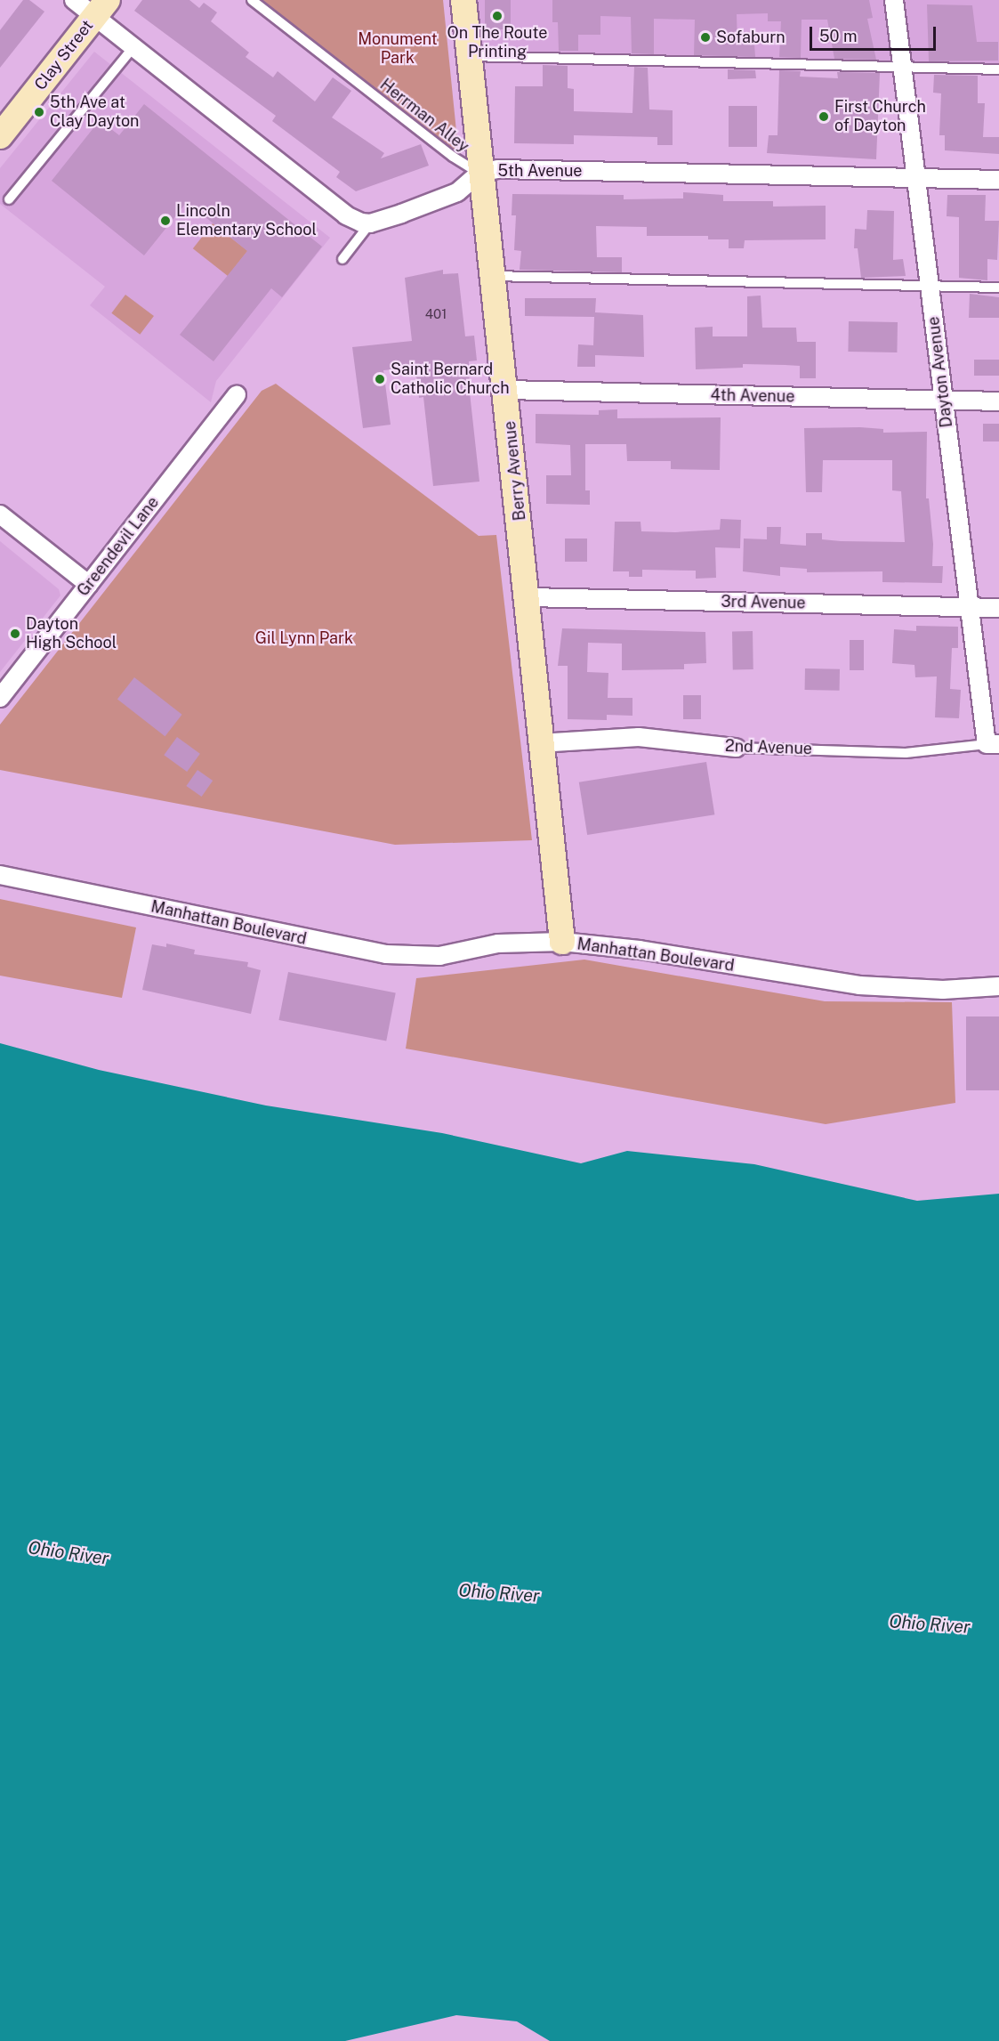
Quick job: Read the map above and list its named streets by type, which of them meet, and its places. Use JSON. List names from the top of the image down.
{
  "streets": {
    "street": [
      "Clay Street",
      "5th Avenue",
      "Dayton Avenue",
      "4th Avenue",
      "Berry Avenue",
      "Greendevil Lane",
      "3rd Avenue",
      "2nd Avenue",
      "Manhattan Boulevard"
    ],
    "lane": ["Herrman Alley"]
  },
  "crossings": [
    ["Herrman Alley", "5th Avenue"],
    ["Herrman Alley", "Berry Avenue"],
    ["5th Avenue", "Dayton Avenue"],
    ["5th Avenue", "Berry Avenue"],
    ["Dayton Avenue", "4th Avenue"],
    ["Dayton Avenue", "3rd Avenue"],
    ["Dayton Avenue", "2nd Avenue"],
    ["4th Avenue", "Berry Avenue"],
    ["Berry Avenue", "3rd Avenue"],
    ["Berry Avenue", "2nd Avenue"],
    ["Berry Avenue", "Manhattan Boulevard"]
  ],
  "water": ["Ohio River"],
  "parks": ["Monument Park", "Gil Lynn Park"],
  "places": [
    "On The Route Printing",
    "Sofaburn",
    "5th Ave at Clay Dayton",
    "First Church of Dayton",
    "Lincoln Elementary School",
    "Saint Bernard Catholic Church",
    "Dayton High School"
  ],
  "house_numbers": ["401"],
  "scale_bar": "50 m"
}
